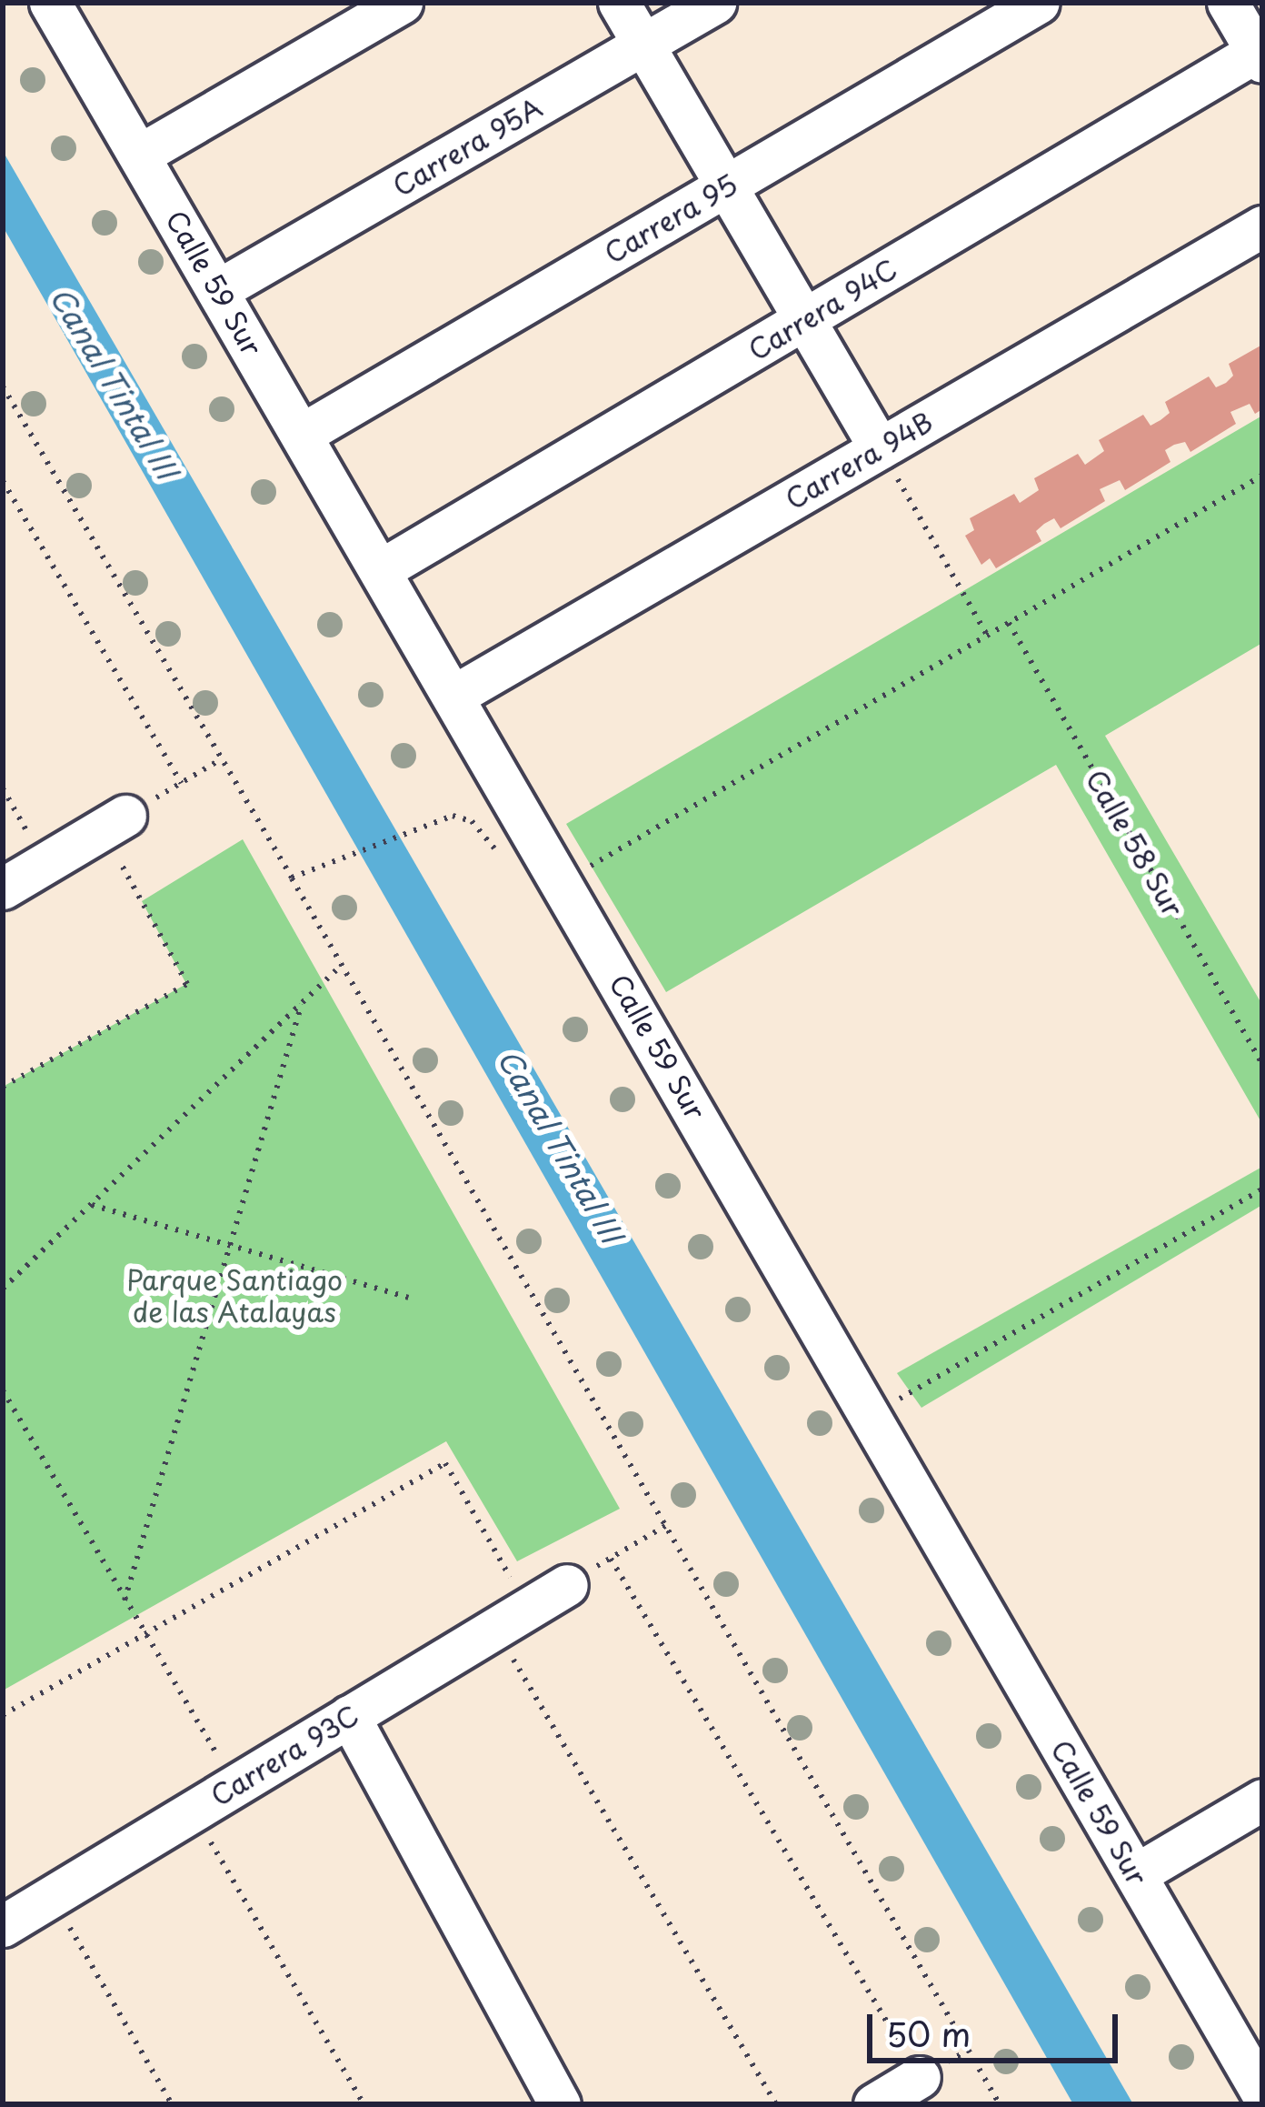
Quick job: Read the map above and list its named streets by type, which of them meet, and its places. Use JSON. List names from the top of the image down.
{
  "streets": {
    "street": [
      "Carrera 95A",
      "Carrera 95",
      "Calle 59 Sur",
      "Carrera 94C",
      "Carrera 94B",
      "Carrera 93C"
    ],
    "path": ["Calle 58 Sur"]
  },
  "crossings": [
    ["Carrera 95A", "Calle 59 Sur"],
    ["Carrera 95", "Calle 59 Sur"],
    ["Calle 59 Sur", "Carrera 94C"],
    ["Calle 59 Sur", "Carrera 94B"]
  ],
  "water": ["Canal Tintal III"],
  "parks": ["Parque Santiago de las Atalayas"],
  "scale_bar": "50 m"
}
